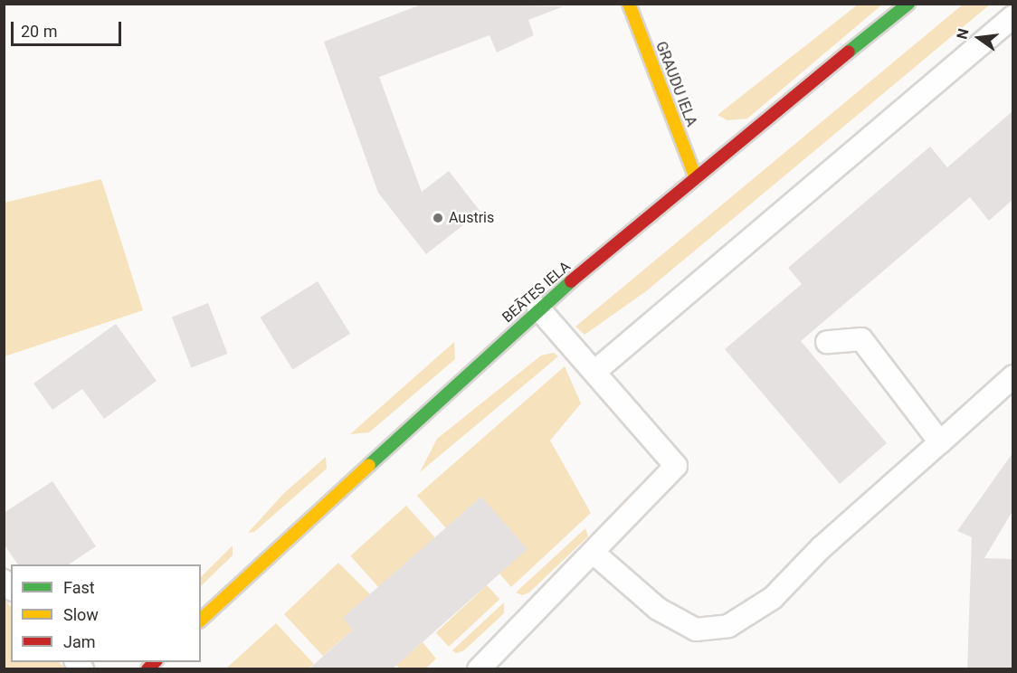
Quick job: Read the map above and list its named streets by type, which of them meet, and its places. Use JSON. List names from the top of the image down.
{
  "streets": {
    "street": ["GRAUDU IELA", "BEĀTES IELA"]
  },
  "crossings": [
    ["GRAUDU IELA", "BEĀTES IELA"]
  ],
  "places": ["Austris"],
  "legend": ["Fast", "Slow", "Jam"],
  "scale_bar": "20 m",
  "north": "left"
}
